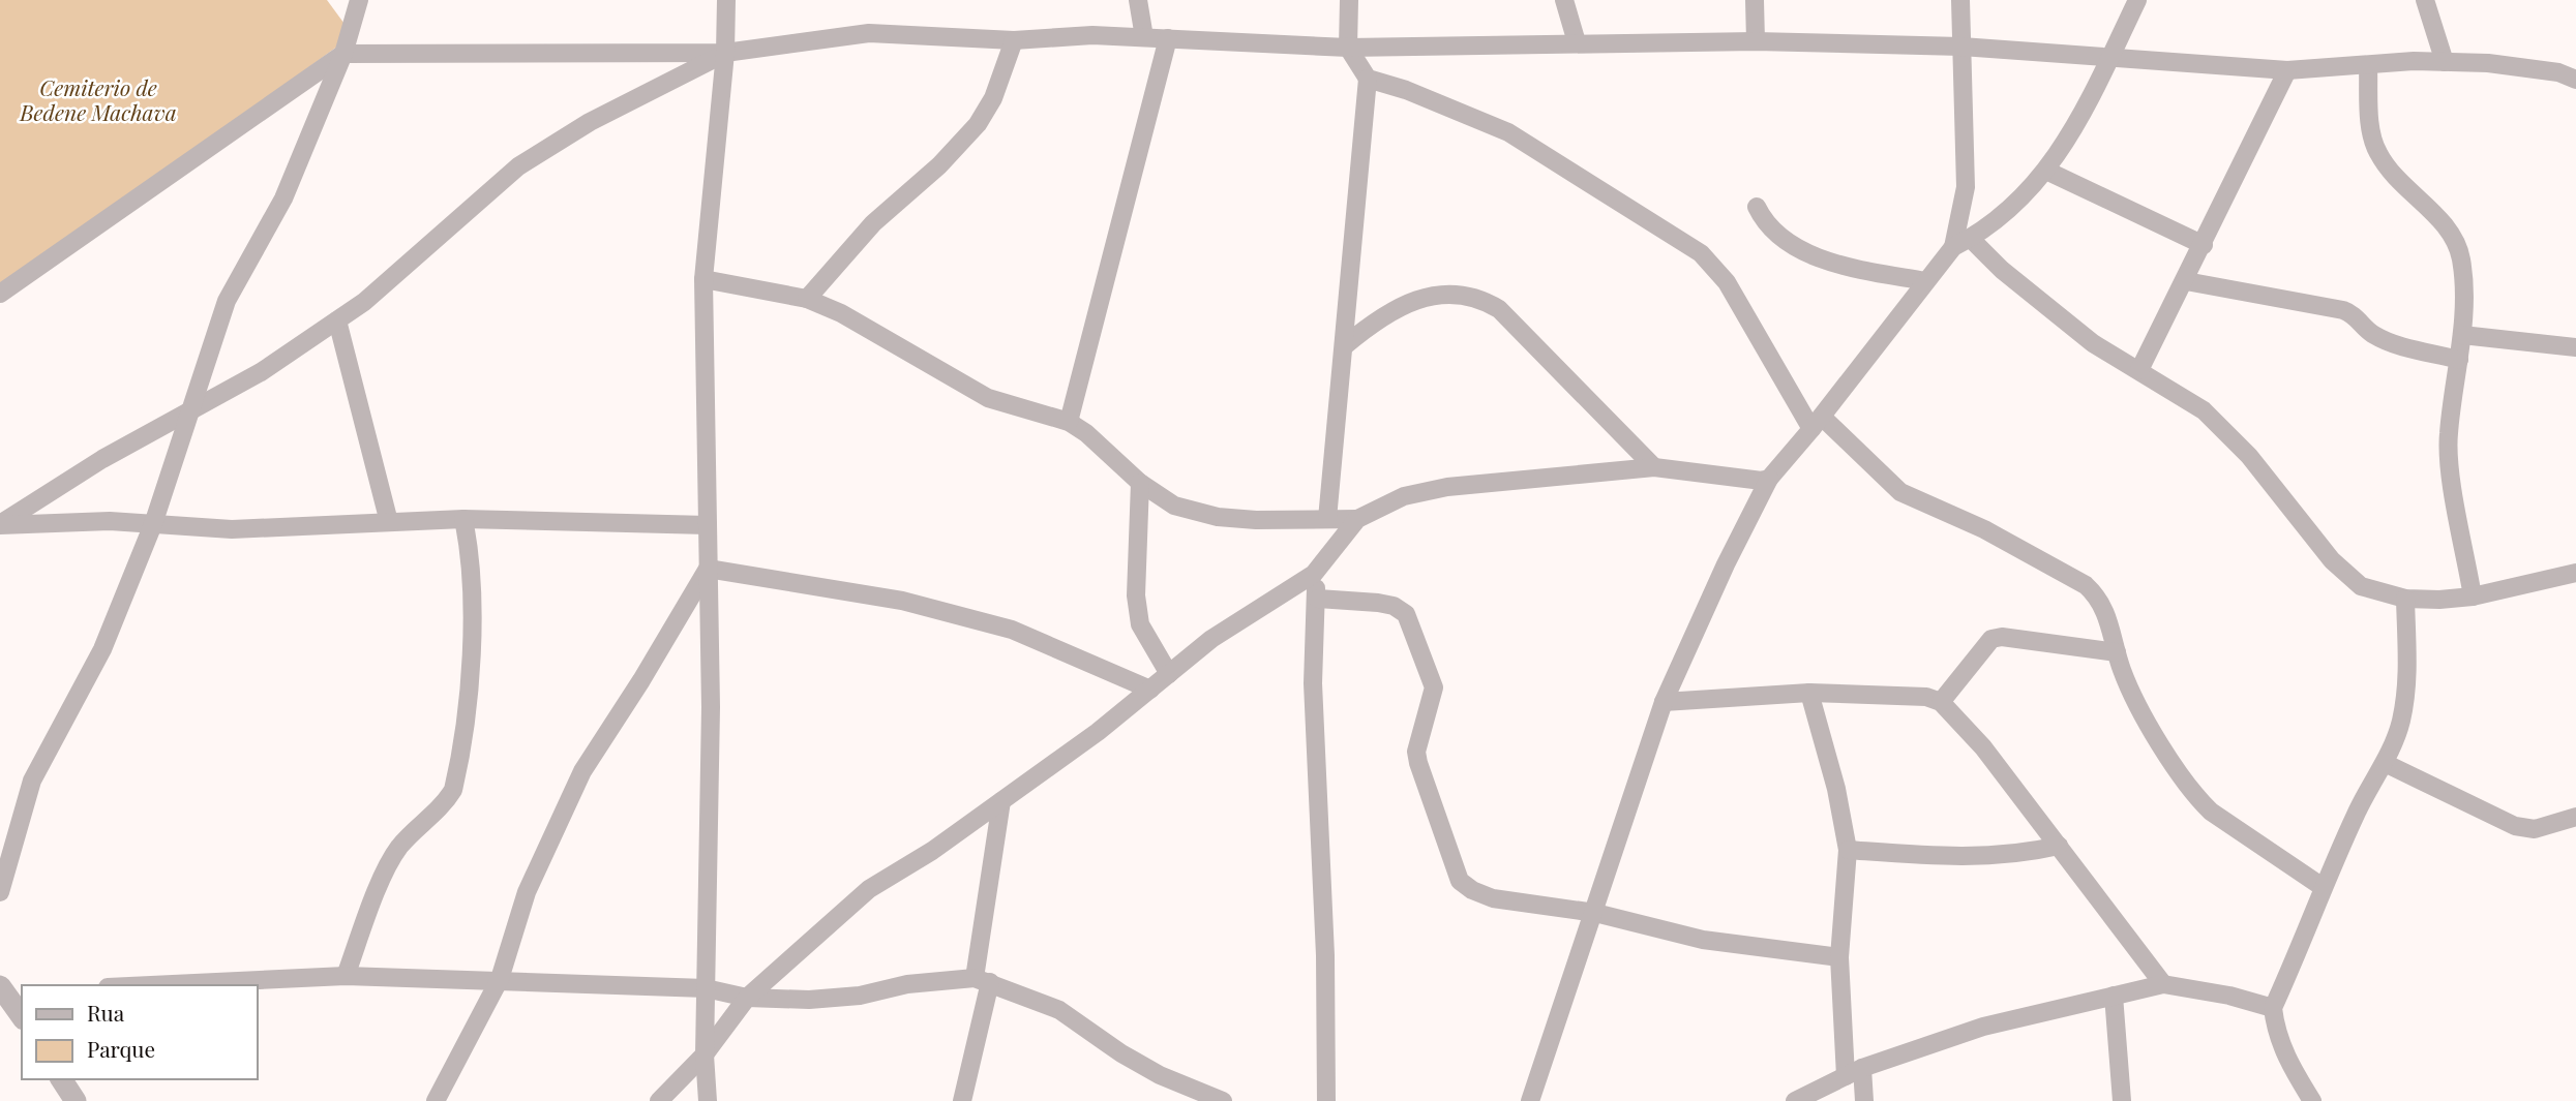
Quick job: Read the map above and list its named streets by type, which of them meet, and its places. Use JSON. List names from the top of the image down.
{
  "parks": ["Cemiterio de Bedene Machava"],
  "legend": ["Rua", "Parque"]
}
